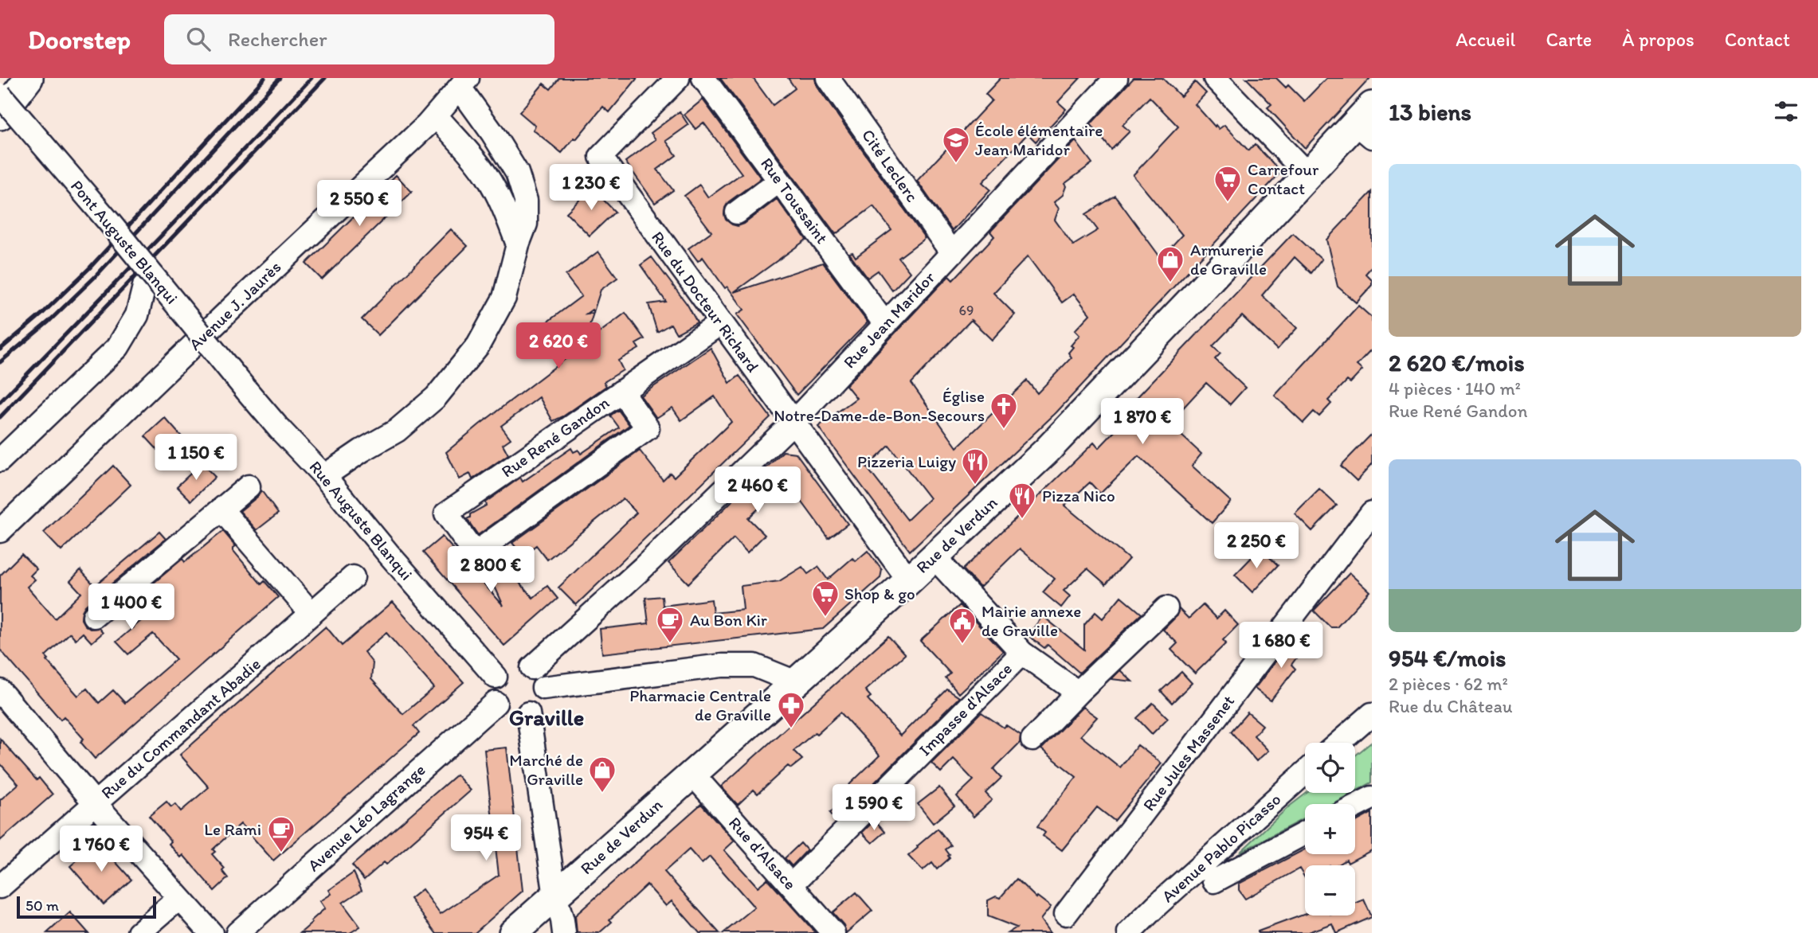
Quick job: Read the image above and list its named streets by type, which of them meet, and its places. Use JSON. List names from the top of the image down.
{
  "streets": {
    "main road": ["Rue de Verdun"],
    "street": [
      "Cité Leclerc",
      "Rue Toussaint",
      "Pont Auguste Blanqui",
      "Rue du Docteur Richard",
      "Avenue J. Jaurès",
      "Rue Jean Maridor",
      "Rue René Gandon",
      "Rue Auguste Blanqui",
      "Impasse d'Alsace",
      "Rue du Commandant Abadie",
      "Rue Jules Massenet",
      "Avenue Léo Lagrange",
      "Avenue Pablo Picasso",
      "Rue d'Alsace"
    ]
  },
  "crossings": [
    ["Cité Leclerc", "Rue Jean Maridor"],
    ["Rue Toussaint", "Rue Jean Maridor"],
    ["Pont Auguste Blanqui", "Rue Auguste Blanqui"],
    ["Rue du Docteur Richard", "Rue Jean Maridor"],
    ["Rue du Docteur Richard", "Rue René Gandon"],
    ["Rue du Docteur Richard", "Rue de Verdun"],
    ["Rue Jean Maridor", "Rue Auguste Blanqui"],
    ["Rue Jean Maridor", "Avenue Léo Lagrange"],
    ["Rue Auguste Blanqui", "Avenue Léo Lagrange"],
    ["Rue de Verdun", "Rue d'Alsace"],
    ["Impasse d'Alsace", "Rue d'Alsace"]
  ],
  "districts": ["Graville"],
  "places": {
    "school or university": ["École élémentaire Jean Maridor"],
    "supermarket": ["Carrefour Contact", "Shop & go"],
    "shop": ["Armurerie de Graville", "Marché de Graville"],
    "church": ["Église Notre-Dame-de-Bon-Secours"],
    "restaurant": ["Pizzeria Luigy", "Pizza Nico"],
    "cafe": ["Au Bon Kir", "Le Rami"],
    "public building": ["Mairie annexe de Graville"],
    "pharmacy": ["Pharmacie Centrale de Graville"]
  },
  "house_numbers": ["69"],
  "scale_bar": "50 m",
  "page": {
    "header": "Doorstep",
    "search": "Rechercher",
    "nav": [
      "Accueil",
      "Carte",
      "À propos",
      "Contact"
    ],
    "heading": "13 biens",
    "list": [
      {
        "name": "2 620 €/mois",
        "note": "4 pièces · 140 m² · Rue René Gandon"
      },
      {
        "name": "954 €/mois",
        "note": "2 pièces · 62 m² · Rue du Château"
      }
    ],
    "price": [
      "1 230 €",
      "2 550 €",
      "2 620 €",
      "1 870 €",
      "1 150 €",
      "2 460 €",
      "2 250 €",
      "2 800 €",
      "1 400 €",
      "1 680 €",
      "1 590 €",
      "954 €",
      "1 760 €"
    ],
    "map_buttons": ["+", "−"],
    "scale": "50 m"
  }
}
